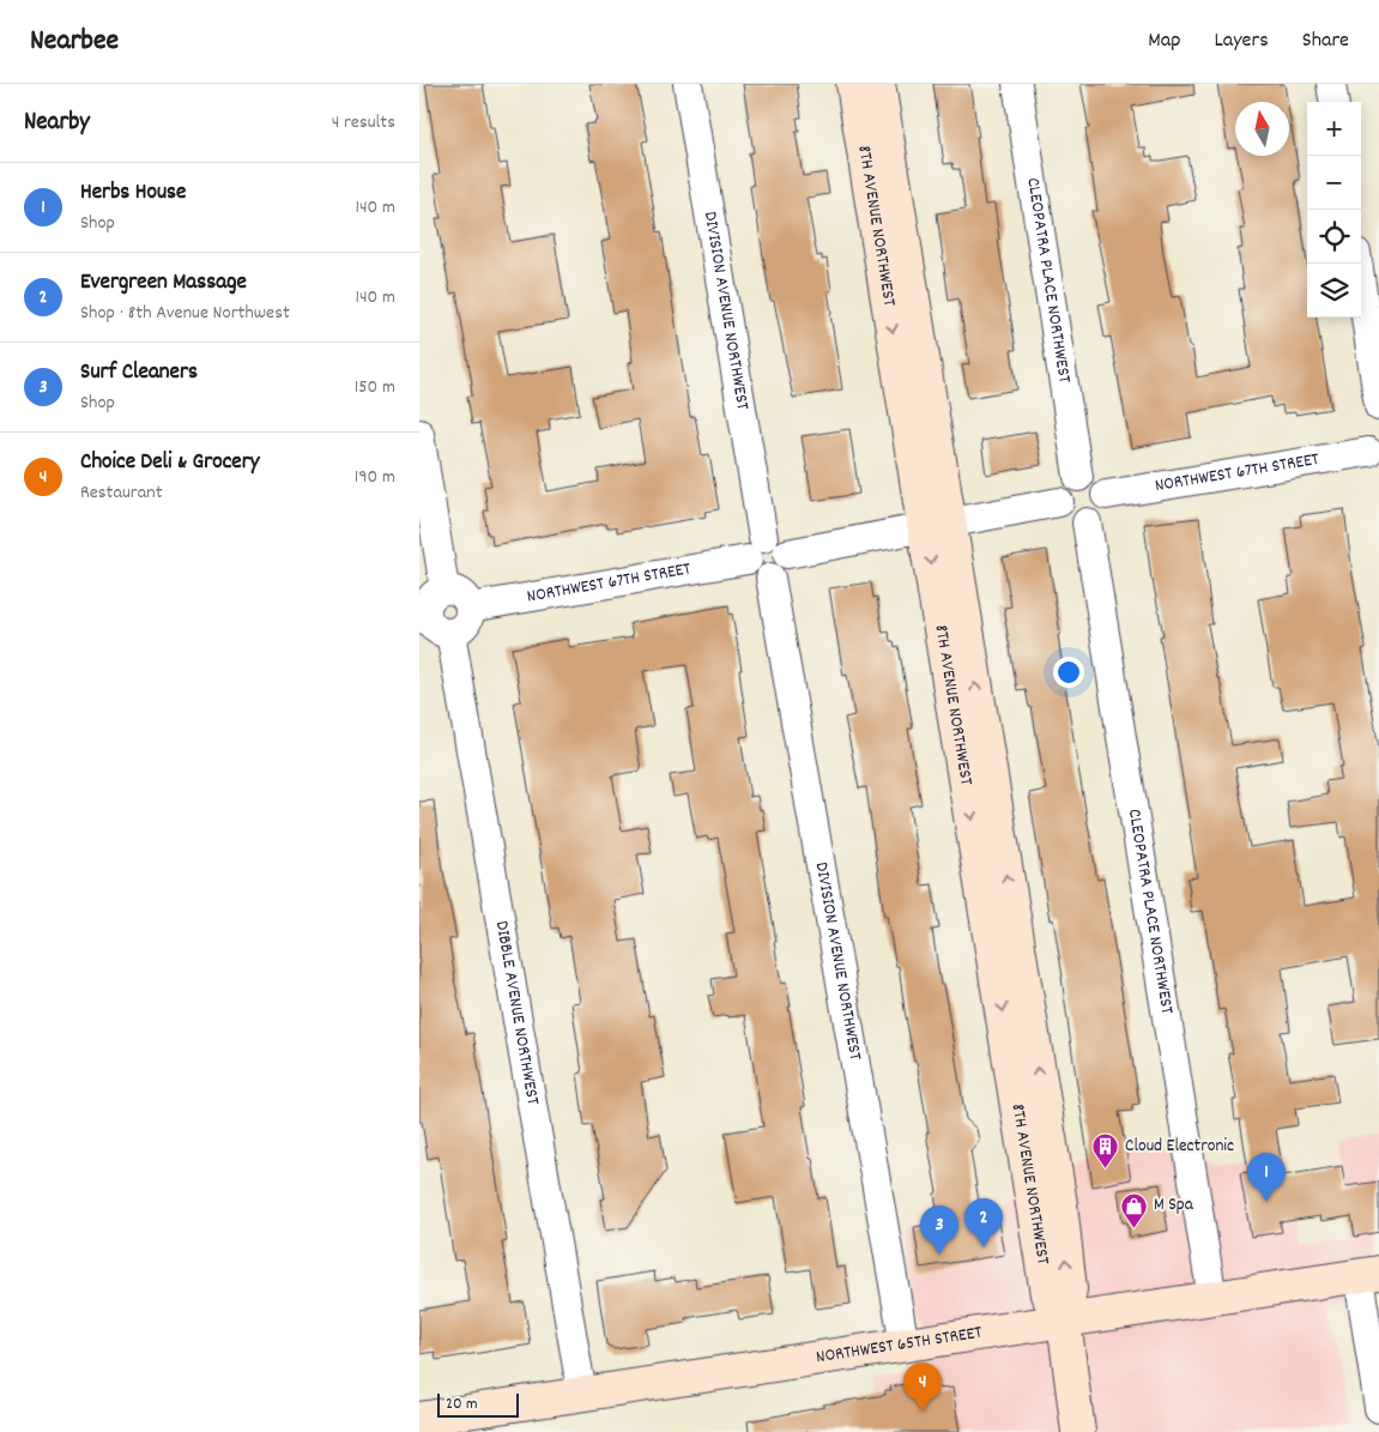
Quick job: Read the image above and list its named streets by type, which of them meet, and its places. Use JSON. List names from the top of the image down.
{
  "streets": {
    "main road": ["8TH AVENUE NORTHWEST", "NORTHWEST 65TH STREET"],
    "street": [
      "CLEOPATRA PLACE NORTHWEST",
      "DIVISION AVENUE NORTHWEST",
      "NORTHWEST 67TH STREET",
      "DIBBLE AVENUE NORTHWEST"
    ]
  },
  "crossings": [
    ["8TH AVENUE NORTHWEST", "NORTHWEST 67TH STREET"],
    ["8TH AVENUE NORTHWEST", "NORTHWEST 65TH STREET"],
    ["CLEOPATRA PLACE NORTHWEST", "NORTHWEST 67TH STREET"],
    ["CLEOPATRA PLACE NORTHWEST", "NORTHWEST 65TH STREET"],
    ["DIVISION AVENUE NORTHWEST", "NORTHWEST 67TH STREET"],
    ["DIVISION AVENUE NORTHWEST", "NORTHWEST 65TH STREET"],
    ["NORTHWEST 67TH STREET", "DIBBLE AVENUE NORTHWEST"],
    ["DIBBLE AVENUE NORTHWEST", "NORTHWEST 65TH STREET"]
  ],
  "places": {
    "building": ["Cloud Electronic"],
    "shop": ["M Spa"]
  },
  "scale_bar": "20 m",
  "north": "top",
  "page": {
    "header": "Nearbee",
    "nav": ["Map", "Layers", "Share"],
    "heading": ["Nearby", "4 results"],
    "map_buttons": ["+", "−"],
    "list": [
      {
        "mark": "1",
        "name": "Herbs House",
        "note": "Shop",
        "value": "140 m"
      },
      {
        "mark": "2",
        "name": "Evergreen Massage",
        "note": "Shop · 8th Avenue Northwest",
        "value": "140 m"
      },
      {
        "mark": "3",
        "name": "Surf Cleaners",
        "note": "Shop",
        "value": "150 m"
      },
      {
        "mark": "4",
        "name": "Choice Deli & Grocery",
        "note": "Restaurant",
        "value": "190 m"
      }
    ],
    "pins": [
      "1",
      "2",
      "3",
      "4"
    ],
    "scale": "20 m"
  }
}
